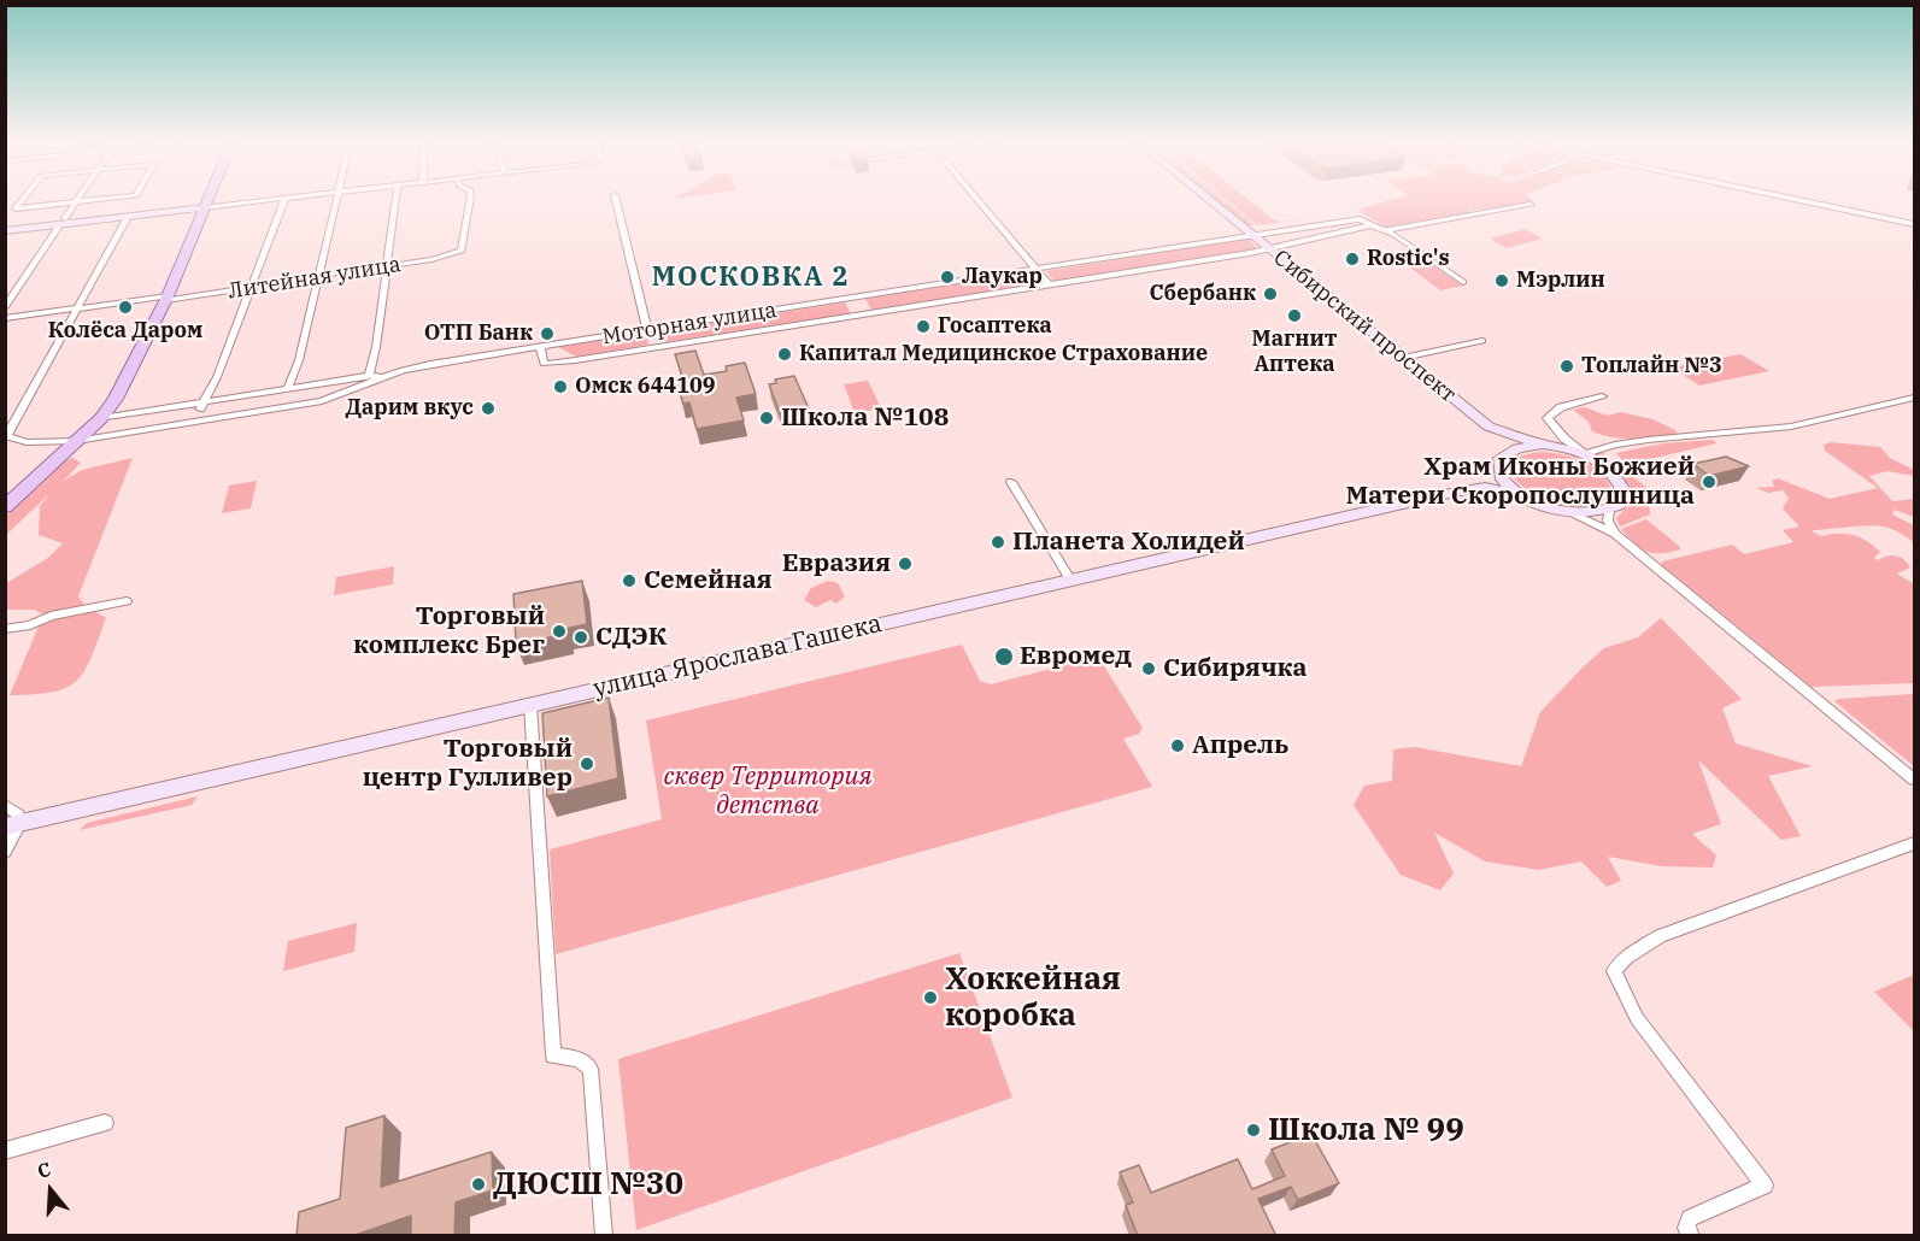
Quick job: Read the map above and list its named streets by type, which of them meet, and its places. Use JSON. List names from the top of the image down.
{
  "streets": {
    "main road": ["Сибирский проспект", "улица Ярослава Гашека"],
    "street": ["Литейная улица", "Моторная улица"]
  },
  "crossings": [
    ["Моторная улица", "Сибирский проспект"]
  ],
  "districts": ["МОСКОВКА 2"],
  "parks": ["сквер Территория детства"],
  "places": [
    "Rostic's",
    "Лаукар",
    "Мэрлин",
    "Сбербанк",
    "Колёса Даром",
    "Магнит Аптека",
    "Госаптека",
    "ОТП Банк",
    "Капитал Медицинское Страхование",
    "Топлайн №3",
    "Омск 644109",
    "Дарим вкус",
    "Школа №108",
    "Храм Иконы Божией Матери Скоропослушница",
    "Планета Холидей",
    "Евразия",
    "Семейная",
    "Торговый комплекс Брег",
    "СДЭК",
    "Евромед",
    "Сибирячка",
    "Апрель",
    "Торговый центр Гулливер",
    "Хоккейная коробка",
    "Школа № 99",
    "ДЮСШ №30"
  ],
  "north": "top"
}
